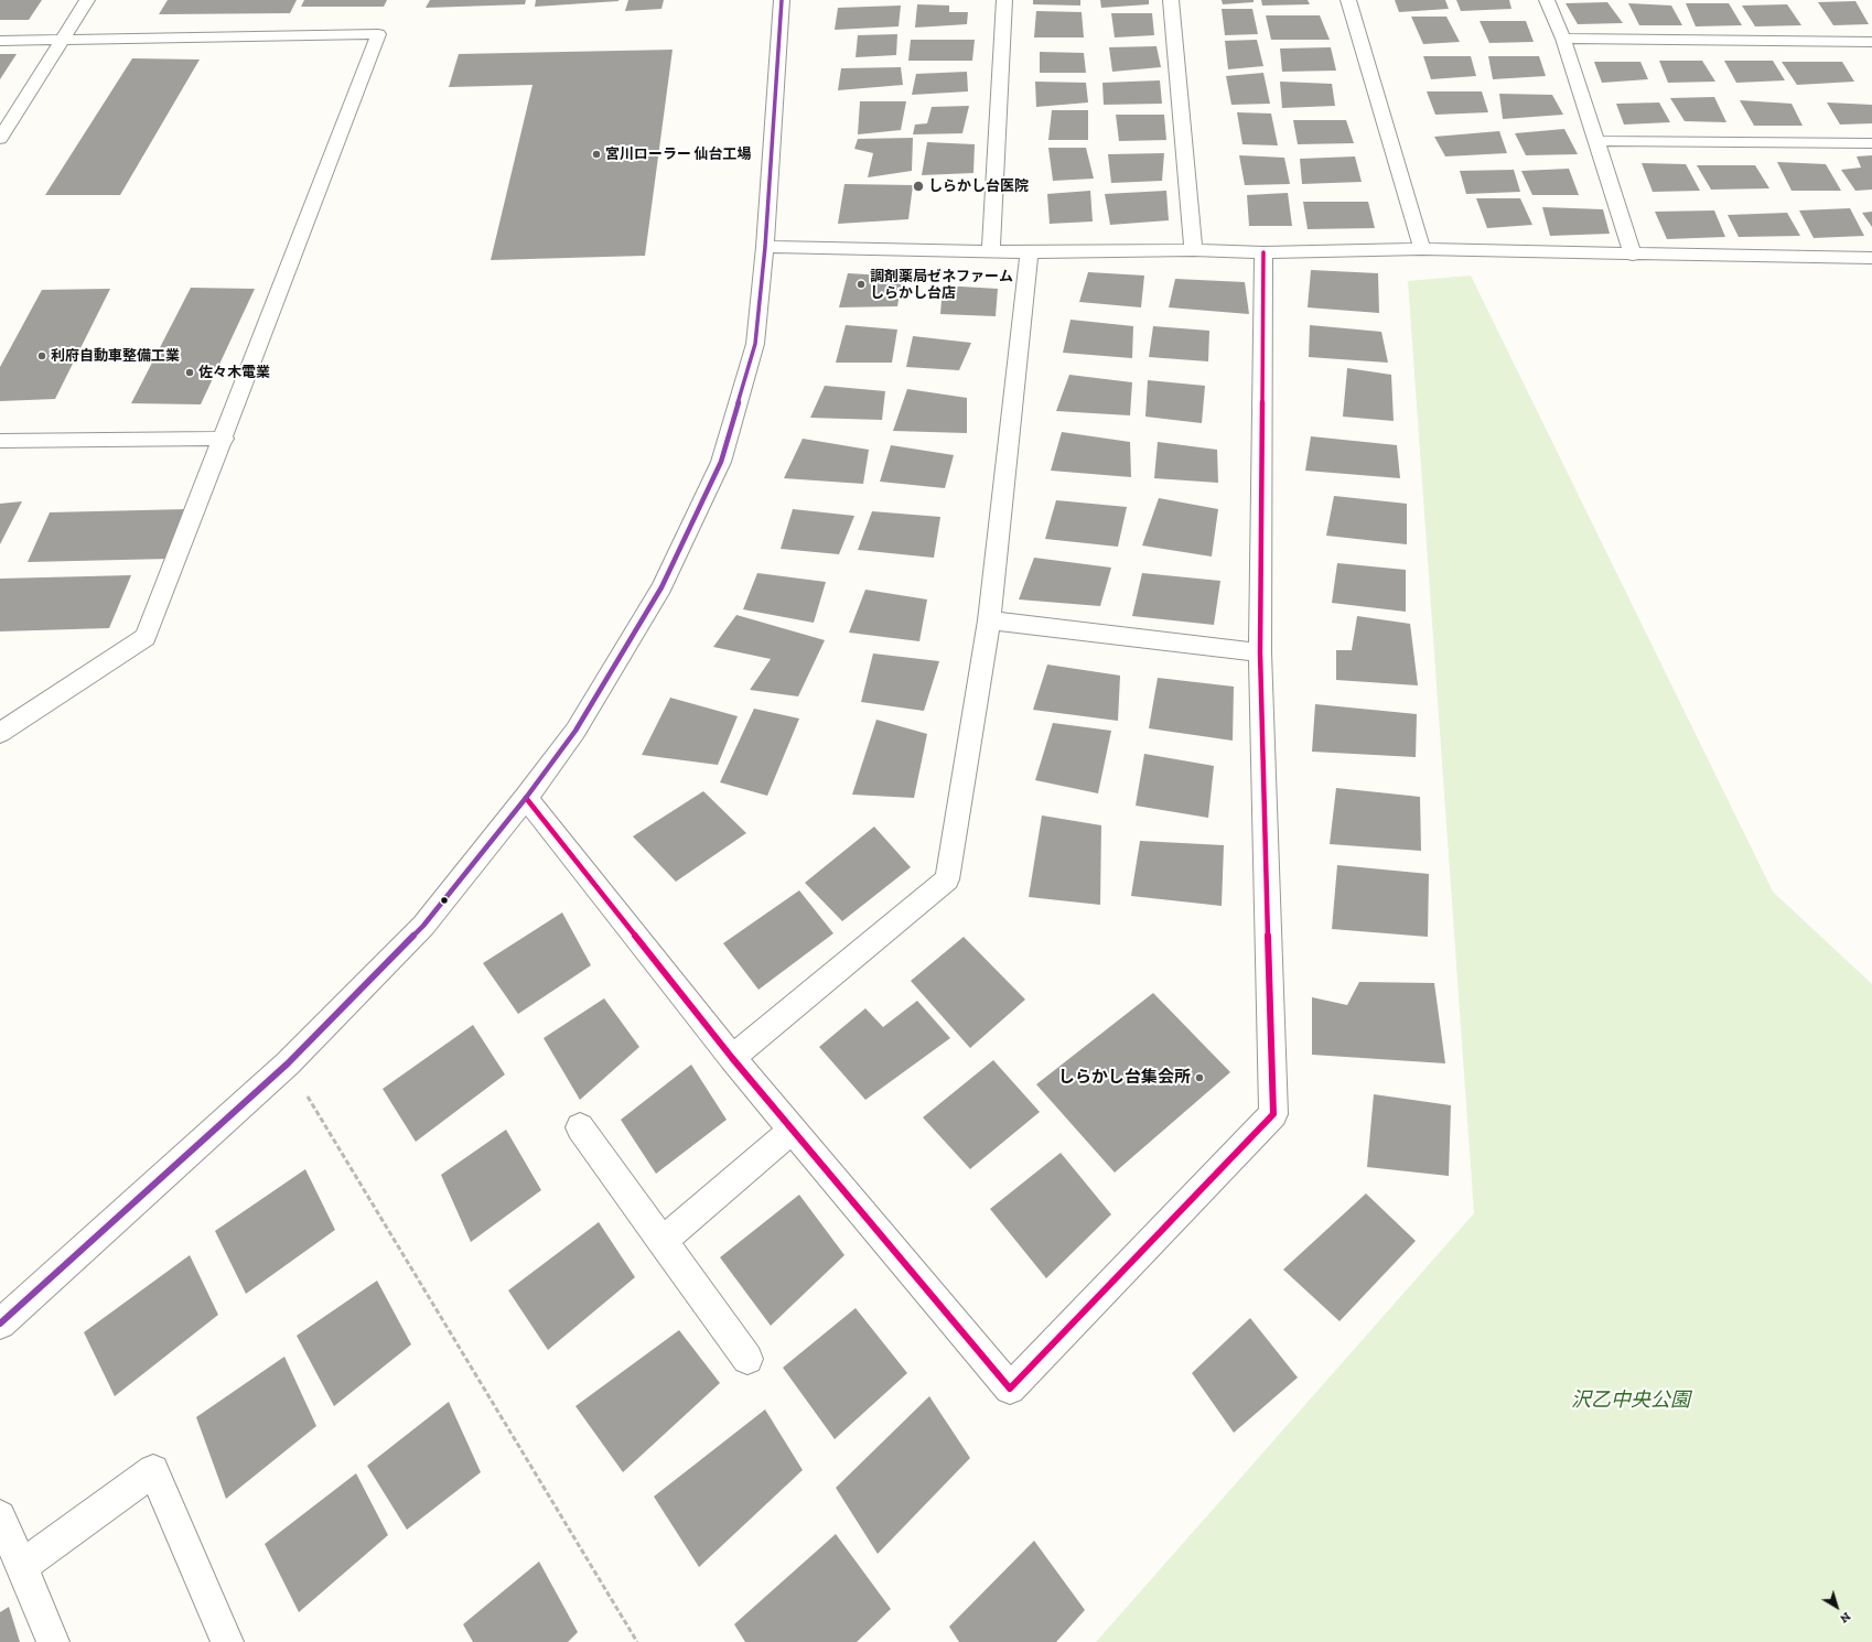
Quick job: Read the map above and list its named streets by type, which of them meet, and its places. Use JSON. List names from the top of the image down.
{
  "parks": ["沢乙中央公園"],
  "places": [
    "宮川ローラー 仙台工場",
    "しらかし台医院",
    "調剤薬局ゼネファーム しらかし台店",
    "利府自動車整備工業",
    "佐々木電業",
    "しらかし台集会所"
  ],
  "north": "bottom right"
}
